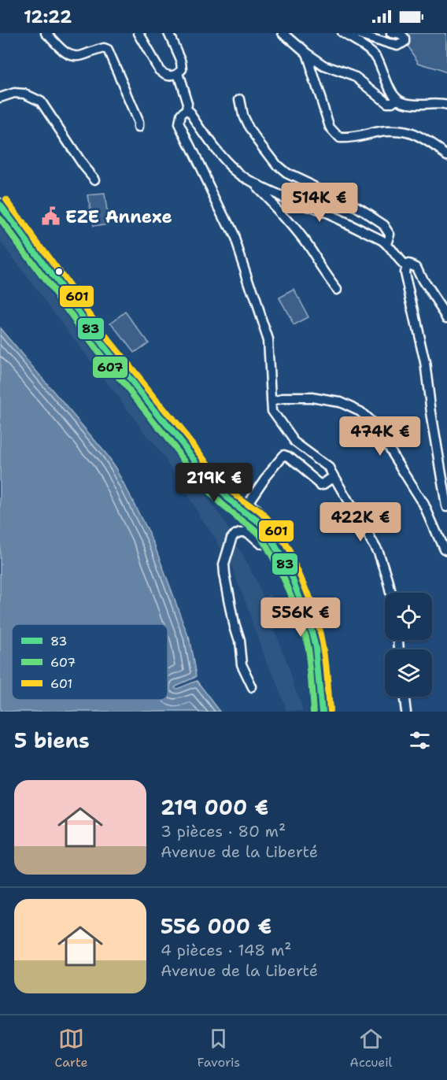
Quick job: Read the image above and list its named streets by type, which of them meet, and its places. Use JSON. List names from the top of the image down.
{
  "places": {
    "public building": ["EZE Annexe"]
  },
  "lines": ["transit line 601", "transit line 83", "transit line 607"],
  "legend": ["83", "607", "601"],
  "page": {
    "status": "12:22",
    "price": [
      "514K €",
      "474K €",
      "219K €",
      "422K €",
      "556K €"
    ],
    "heading": "5 biens",
    "list": [
      {
        "name": "219 000 €",
        "note": "3 pièces · 80 m² · Avenue de la Liberté"
      },
      {
        "name": "556 000 €",
        "note": "4 pièces · 148 m² · Avenue de la Liberté"
      }
    ],
    "tabs": ["Carte", "Favoris", "Accueil"]
  }
}
